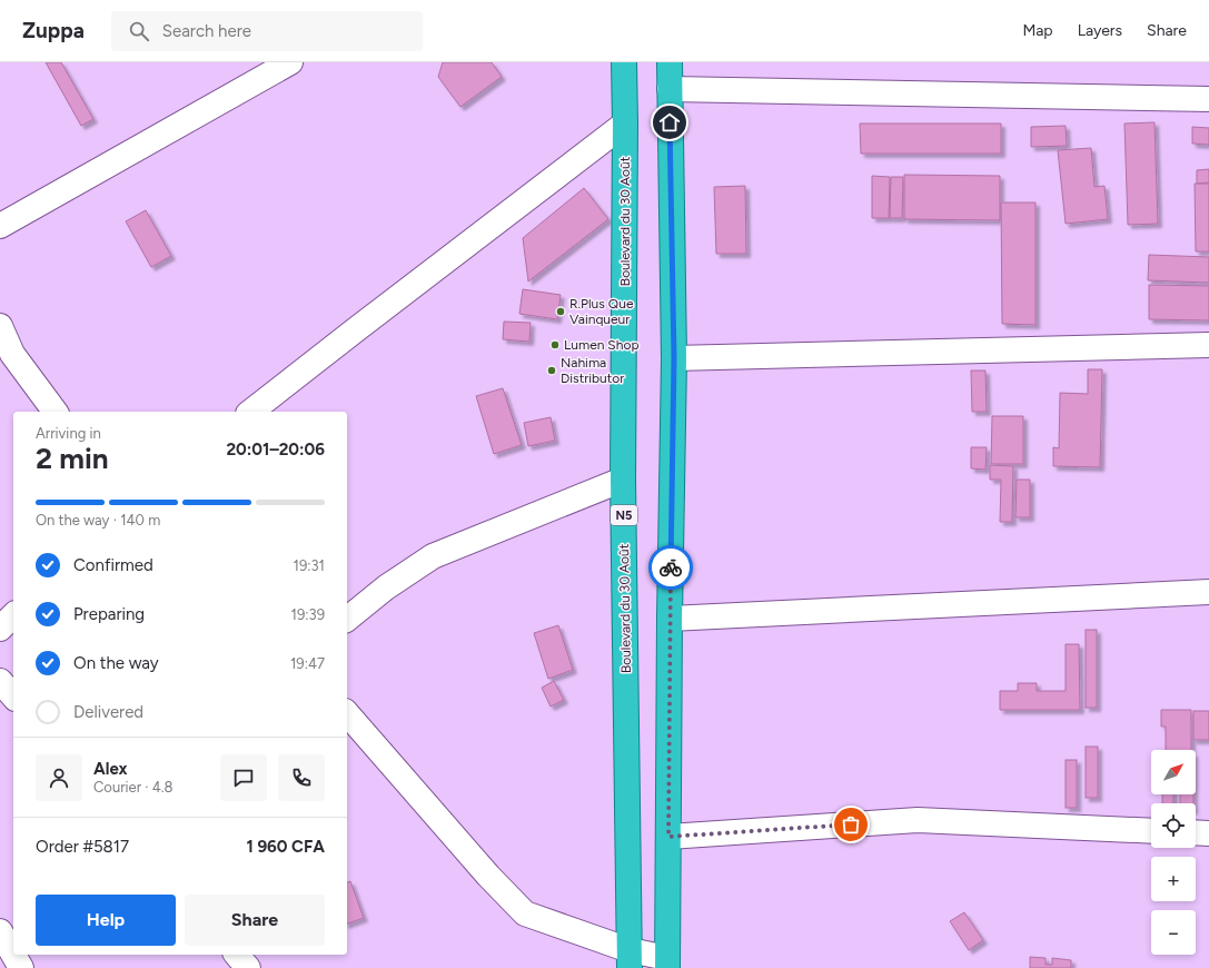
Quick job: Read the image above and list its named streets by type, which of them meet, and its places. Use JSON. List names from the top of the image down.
{
  "streets": {
    "highway": ["Boulevard du 30 Août", "N5"]
  },
  "places": ["R.Plus Que Vainqueur", "Lumen Shop", "Nahima Distributor"],
  "north": "top right",
  "page": {
    "header": "Zuppa",
    "search": "Search here",
    "nav": ["Map", "Layers", "Share"],
    "heading": ["2 min", "Arriving in", "20:01–20:06"],
    "panel": [
      "Alex",
      "Courier · 4.8",
      "Order #5817",
      "1 960 CFA"
    ],
    "bar": "On the way · 140 m",
    "list": [
      ["Confirmed", "19:31"],
      ["Preparing", "19:39"],
      ["On the way", "19:47"],
      "Delivered"
    ],
    "map_buttons": ["+", "−"],
    "buttons": ["Help", "Share"]
  }
}
